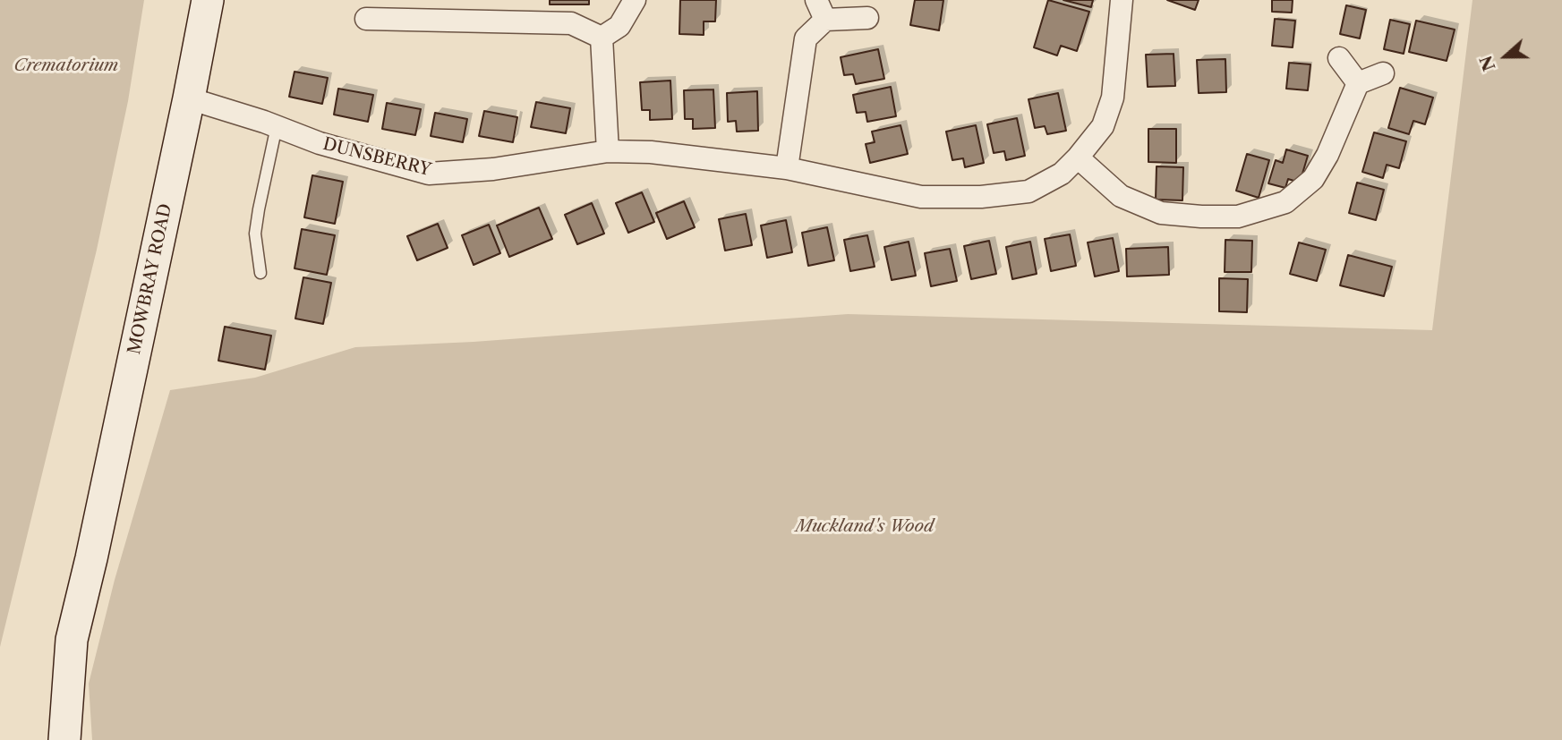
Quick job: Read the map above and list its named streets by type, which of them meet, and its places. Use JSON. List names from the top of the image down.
{
  "streets": {
    "street": ["DUNSBERRY", "MOWBRAY ROAD"]
  },
  "crossings": [
    ["DUNSBERRY", "MOWBRAY ROAD"]
  ],
  "parks": ["Crematorium", "Muckland's Wood"],
  "north": "left"
}
